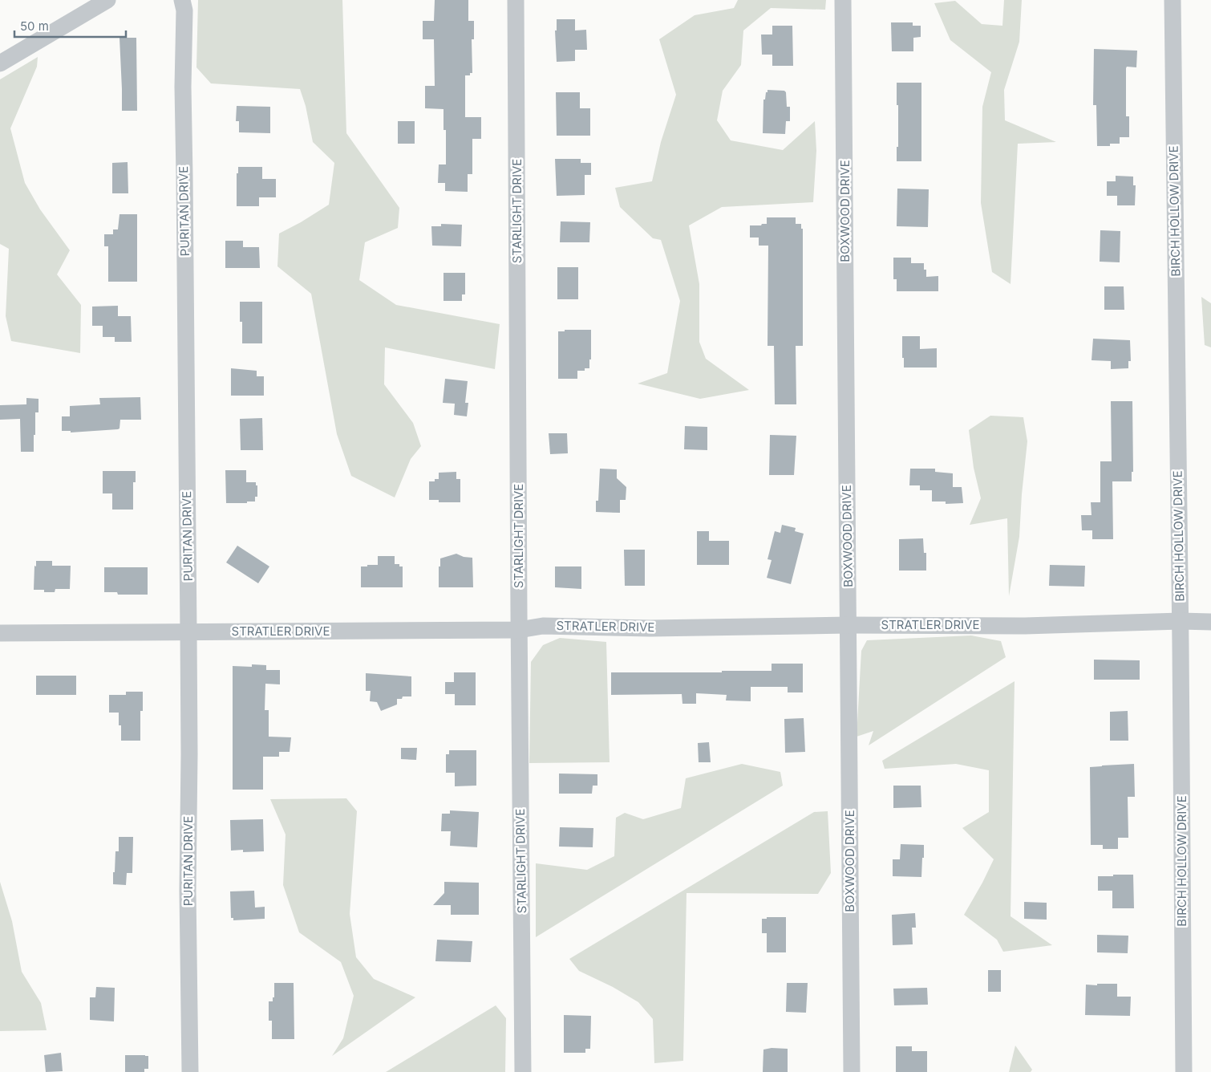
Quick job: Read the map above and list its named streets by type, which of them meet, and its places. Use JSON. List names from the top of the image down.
{
  "streets": {
    "street": [
      "PURITAN DRIVE",
      "STARLIGHT DRIVE",
      "BOXWOOD DRIVE",
      "BIRCH HOLLOW DRIVE",
      "STRATLER DRIVE"
    ]
  },
  "crossings": [
    ["PURITAN DRIVE", "STRATLER DRIVE"],
    ["STARLIGHT DRIVE", "STRATLER DRIVE"],
    ["BOXWOOD DRIVE", "STRATLER DRIVE"],
    ["BIRCH HOLLOW DRIVE", "STRATLER DRIVE"]
  ],
  "scale_bar": "50 m"
}
